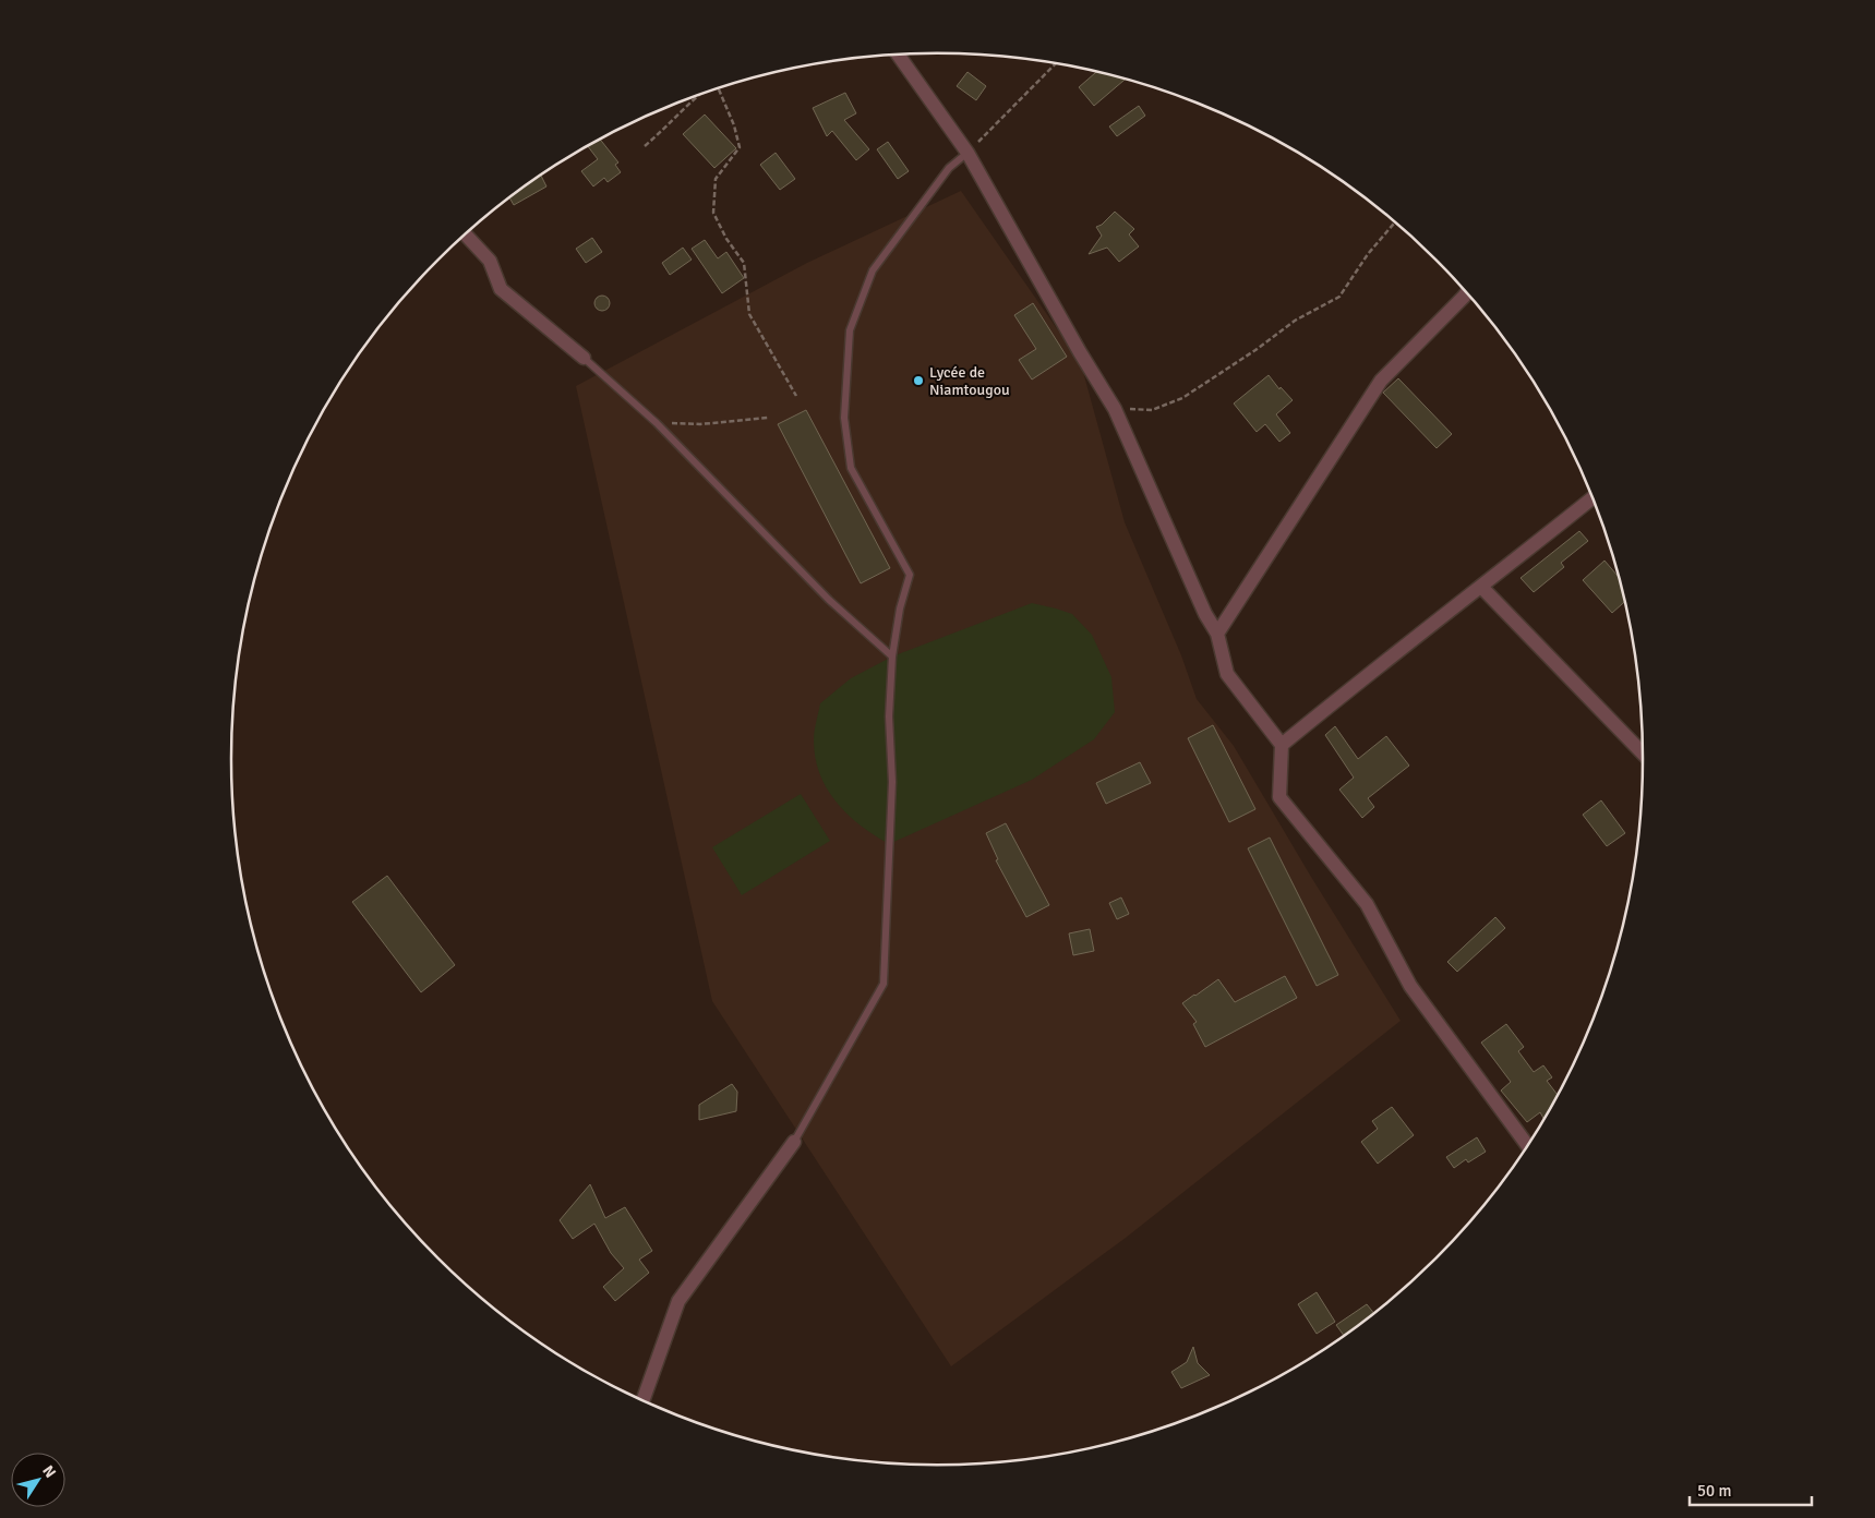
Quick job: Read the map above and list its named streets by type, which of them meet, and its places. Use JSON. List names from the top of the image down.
{
  "places": ["Lycée de Niamtougou"],
  "scale_bar": "50 m",
  "north": "top right"
}
